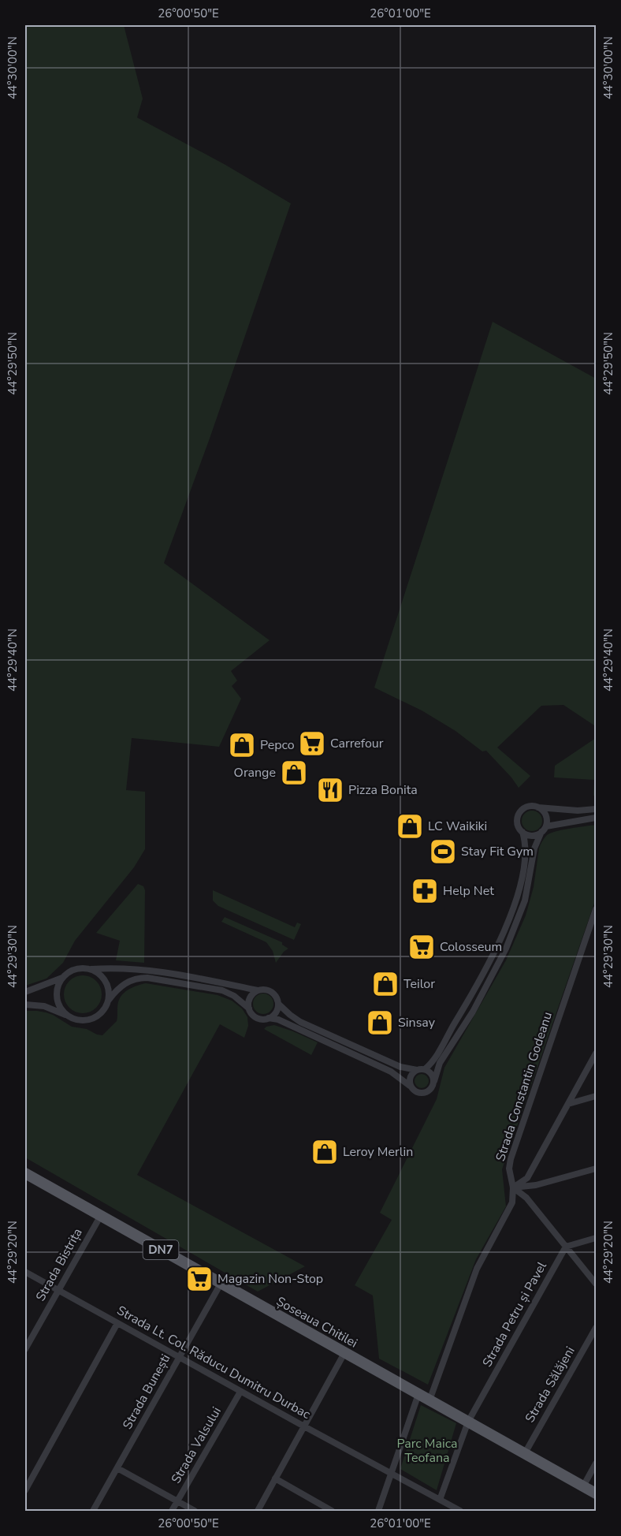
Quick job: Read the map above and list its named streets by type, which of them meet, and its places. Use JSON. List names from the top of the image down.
{
  "streets": {
    "main road": ["DN7", "Șoseaua Chitilei"],
    "street": [
      "Strada Constantin Godeanu",
      "Strada Bistrița",
      "Strada Petru și Pavel",
      "Strada Lt. Col. Răducu Dumitru Durbac",
      "Strada Sălăjeni",
      "Strada Bunești",
      "Strada Valsului"
    ]
  },
  "crossings": [
    ["Strada Constantin Godeanu", "Șoseaua Chitilei"],
    ["Strada Bistrița", "Șoseaua Chitilei"],
    ["Strada Bistrița", "Strada Lt. Col. Răducu Dumitru Durbac"],
    ["Strada Petru și Pavel", "Șoseaua Chitilei"],
    ["Strada Petru și Pavel", "Strada Lt. Col. Răducu Dumitru Durbac"],
    ["Șoseaua Chitilei", "Strada Sălăjeni"],
    ["Șoseaua Chitilei", "Strada Bunești"],
    ["Strada Lt. Col. Răducu Dumitru Durbac", "Strada Bunești"],
    ["Strada Lt. Col. Răducu Dumitru Durbac", "Strada Valsului"]
  ],
  "parks": ["Parc Maica Teofana"],
  "places": {
    "supermarket": ["Carrefour", "Colosseum", "Magazin Non-Stop"],
    "shop": [
      "Pepco",
      "Orange",
      "LC Waikiki",
      "Teilor",
      "Sinsay",
      "Leroy Merlin"
    ],
    "restaurant": ["Pizza Bonita"],
    "sports": ["Stay Fit Gym"],
    "pharmacy": ["Help Net"]
  },
  "coordinates": [
    "26°00'50\"E",
    "26°01'00\"E",
    "44°30'00\"N",
    "44°29'50\"N",
    "44°29'40\"N",
    "44°29'30\"N",
    "44°29'20\"N"
  ]
}
